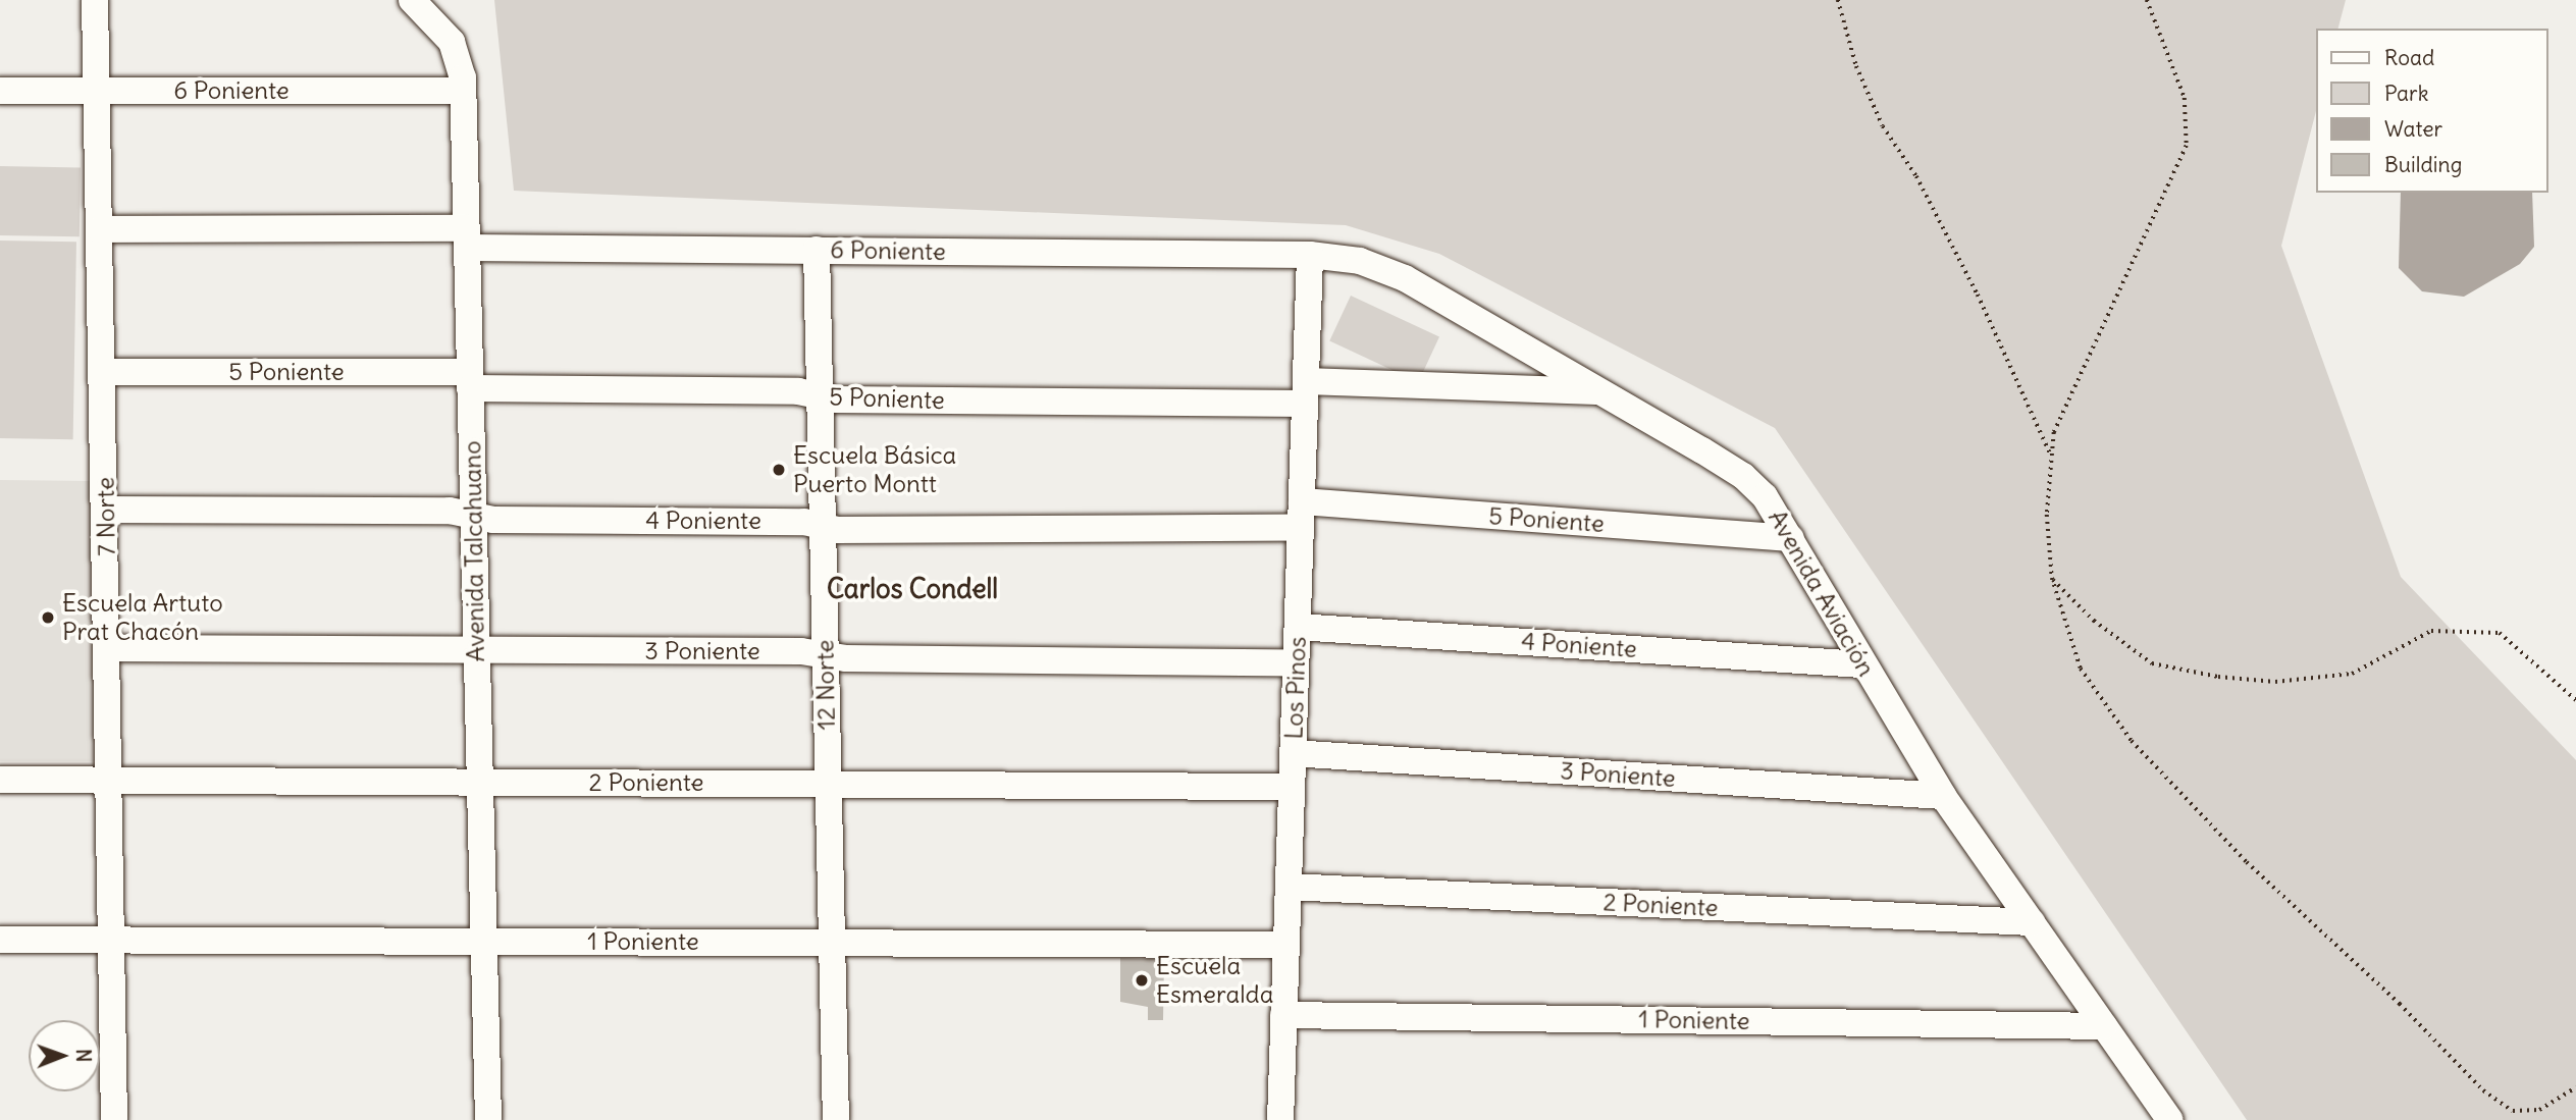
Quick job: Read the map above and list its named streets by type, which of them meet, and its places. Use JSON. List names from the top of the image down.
{
  "streets": {
    "street": [
      "6 Poniente",
      "5 Poniente",
      "7 Norte",
      "4 Poniente",
      "Avenida Talcahuano",
      "Avenida Aviación",
      "3 Poniente",
      "12 Norte",
      "Los Pinos",
      "2 Poniente",
      "1 Poniente"
    ]
  },
  "crossings": [
    ["6 Poniente", "7 Norte"],
    ["6 Poniente", "Avenida Talcahuano"],
    ["6 Poniente", "Avenida Aviación"],
    ["6 Poniente", "12 Norte"],
    ["6 Poniente", "Los Pinos"],
    ["5 Poniente", "7 Norte"],
    ["5 Poniente", "Avenida Talcahuano"],
    ["5 Poniente", "Avenida Aviación"],
    ["5 Poniente", "12 Norte"],
    ["5 Poniente", "Los Pinos"],
    ["7 Norte", "4 Poniente"],
    ["7 Norte", "3 Poniente"],
    ["7 Norte", "2 Poniente"],
    ["7 Norte", "1 Poniente"],
    ["4 Poniente", "Avenida Talcahuano"],
    ["4 Poniente", "Avenida Aviación"],
    ["4 Poniente", "12 Norte"],
    ["4 Poniente", "Los Pinos"],
    ["Avenida Talcahuano", "3 Poniente"],
    ["Avenida Talcahuano", "2 Poniente"],
    ["Avenida Talcahuano", "1 Poniente"],
    ["Avenida Aviación", "3 Poniente"],
    ["Avenida Aviación", "Los Pinos"],
    ["Avenida Aviación", "2 Poniente"],
    ["Avenida Aviación", "1 Poniente"],
    ["3 Poniente", "12 Norte"],
    ["3 Poniente", "Los Pinos"],
    ["12 Norte", "2 Poniente"],
    ["12 Norte", "1 Poniente"],
    ["Los Pinos", "2 Poniente"],
    ["Los Pinos", "1 Poniente"]
  ],
  "districts": ["Carlos Condell"],
  "places": ["Escuela Básica Puerto Montt", "Escuela Artuto Prat Chacón", "Escuela Esmeralda"],
  "legend": [
    "Road",
    "Park",
    "Water",
    "Building"
  ],
  "north": "right"
}
